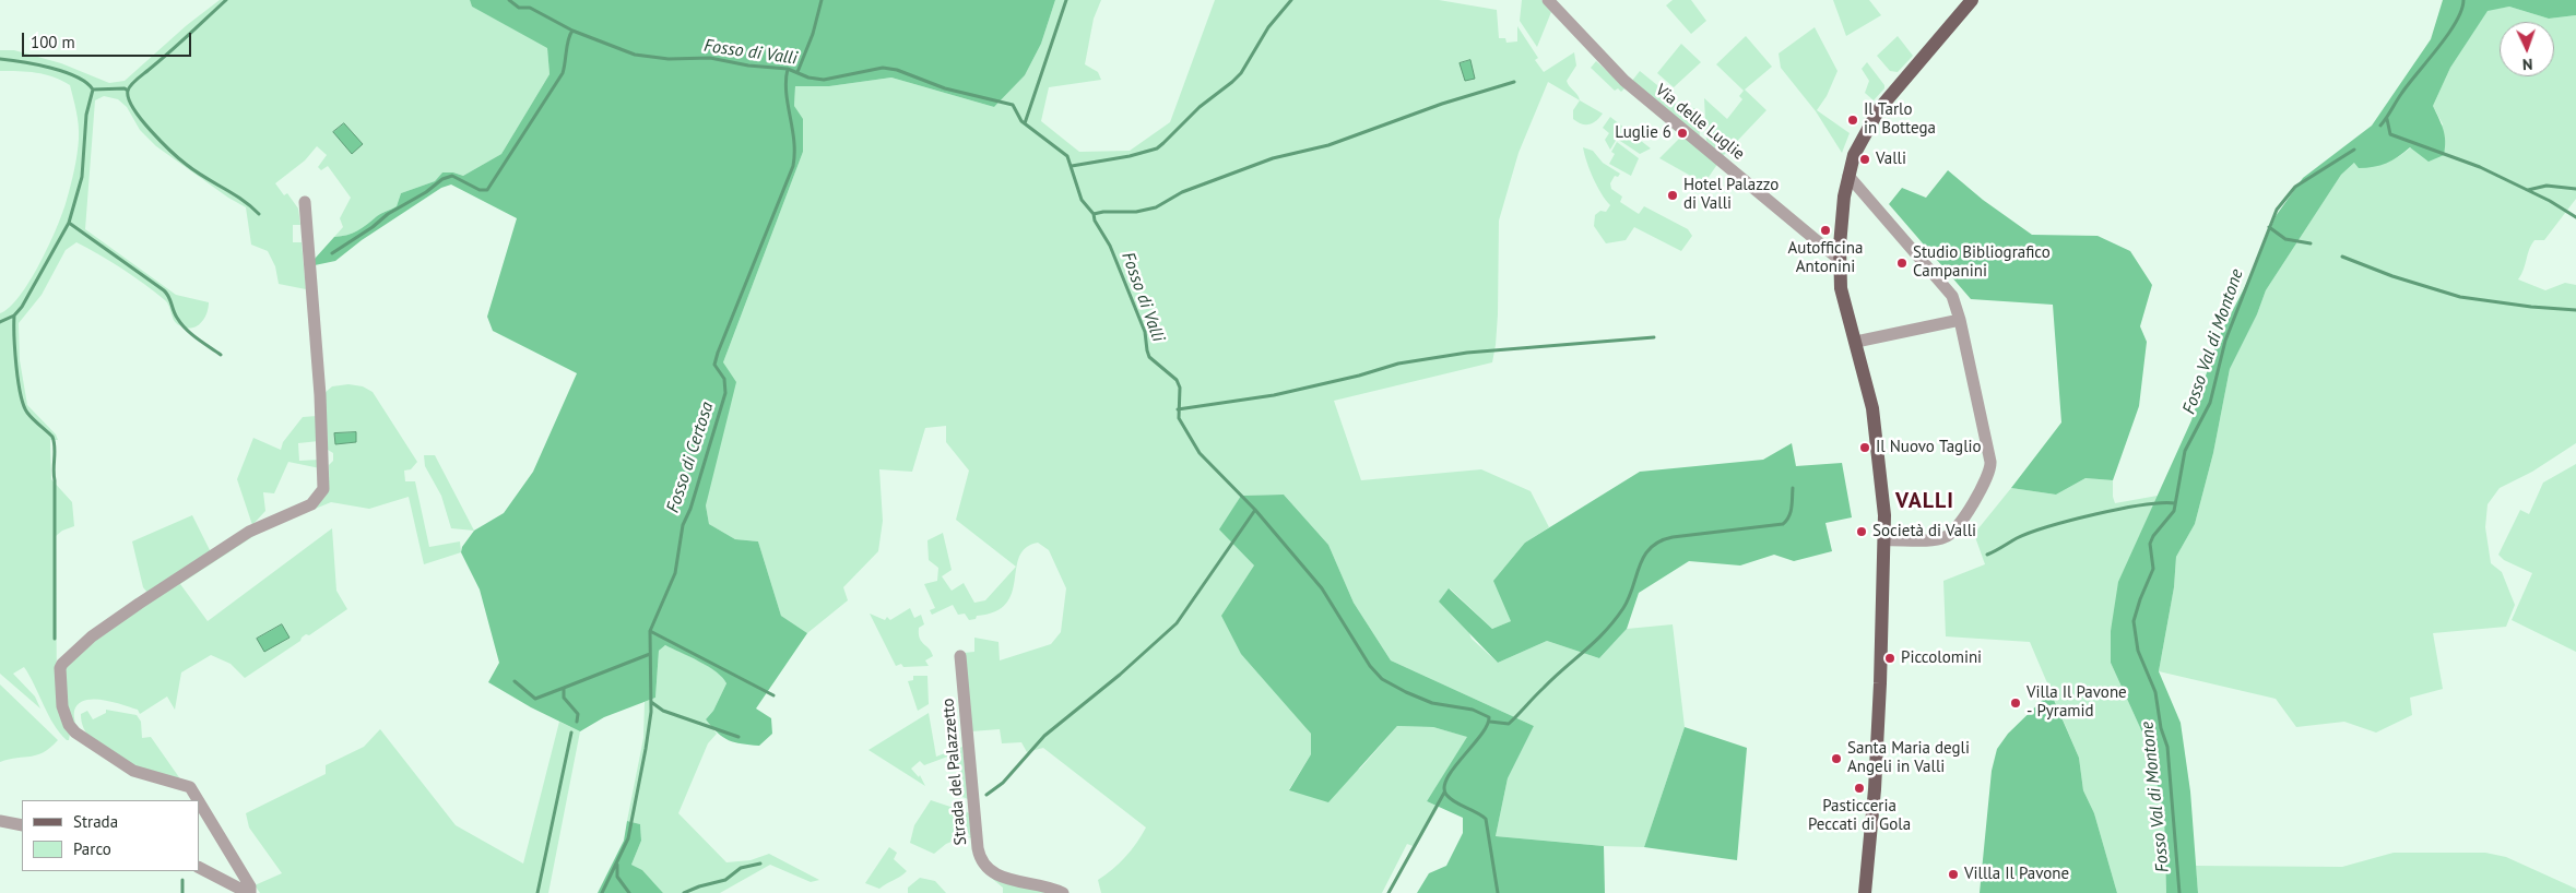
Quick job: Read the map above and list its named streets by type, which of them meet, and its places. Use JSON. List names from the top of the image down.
{
  "streets": {
    "street": ["Via delle Luglie", "Strada del Palazzetto"]
  },
  "districts": ["VALLI"],
  "water": ["Fosso di Valli", "Fosso Val di Montone", "Fosso di Certosa"],
  "places": [
    "Il Tarlo in Bottega",
    "Luglie 6",
    "Valli",
    "Hotel Palazzo di Valli",
    "Autofficina Antonini",
    "Studio Bibliografico Campanini",
    "Il Nuovo Taglio",
    "Società di Valli",
    "Piccolomini",
    "Villa Il Pavone - Pyramid",
    "Santa Maria degli Angeli in Valli",
    "Pasticceria Peccati di Gola",
    "Villla Il Pavone"
  ],
  "legend": ["Strada", "Parco"],
  "scale_bar": "100 m",
  "north": "bottom"
}
